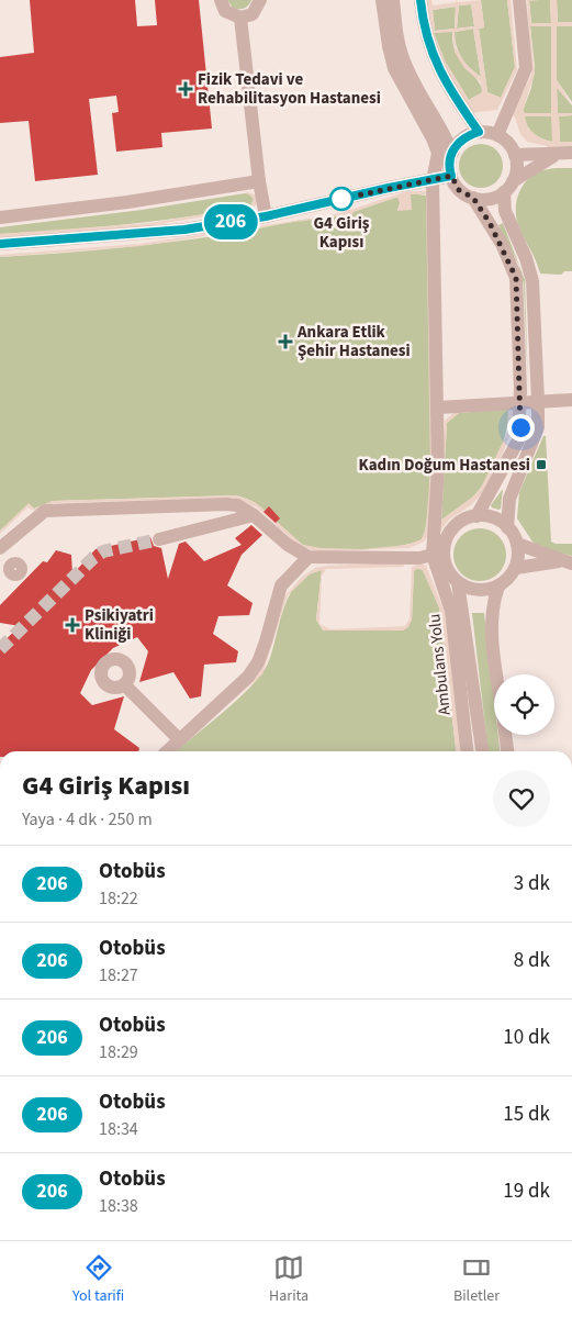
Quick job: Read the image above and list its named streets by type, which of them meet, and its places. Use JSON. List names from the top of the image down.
{
  "streets": {
    "lane": ["Ambulans Yolu"]
  },
  "places": {
    "health": ["Fizik Tedavi ve Rehabilitasyon Hastanesi", "Ankara Etlik Şehir Hastanesi", "Psikiyatri Kliniği"],
    "other": ["G4 Giriş Kapısı"],
    "transit": ["Kadın Doğum Hastanesi"]
  },
  "lines": ["bus line 206"],
  "page": {
    "on_map": "206",
    "heading": ["G4 Giriş Kapısı", "Yaya · 4 dk · 250 m"],
    "list": [
      {
        "mark": "206",
        "name": "Otobüs",
        "note": "18:22",
        "value": "3 dk"
      },
      {
        "mark": "206",
        "name": "Otobüs",
        "note": "18:27",
        "value": "8 dk"
      },
      {
        "mark": "206",
        "name": "Otobüs",
        "note": "18:29",
        "value": "10 dk"
      },
      {
        "mark": "206",
        "name": "Otobüs",
        "note": "18:34",
        "value": "15 dk"
      },
      {
        "mark": "206",
        "name": "Otobüs",
        "note": "18:38",
        "value": "19 dk"
      }
    ],
    "tabs": ["Yol tarifi", "Harita", "Biletler"]
  }
}
